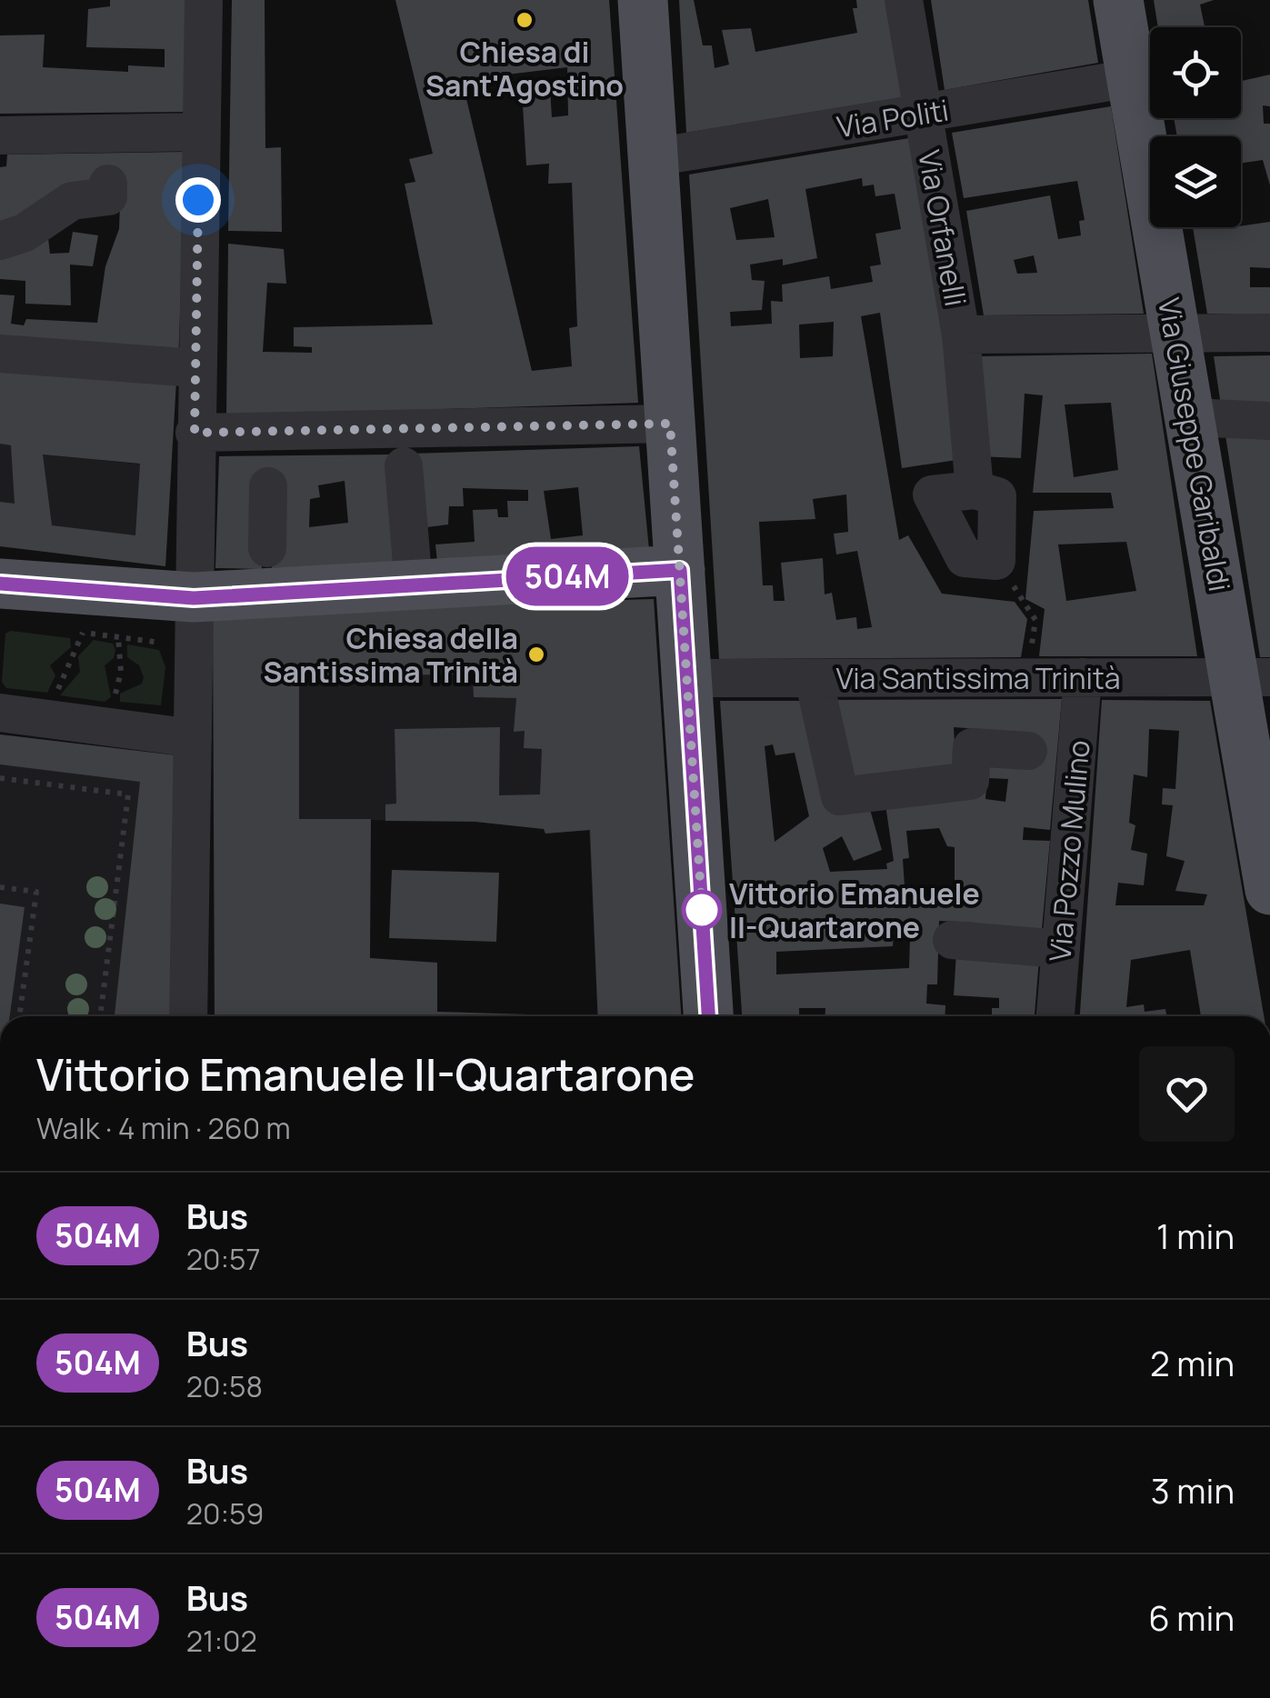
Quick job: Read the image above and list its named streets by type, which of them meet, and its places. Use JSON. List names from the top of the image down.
{
  "streets": {
    "main road": ["Via Giuseppe Garibaldi"],
    "street": [
      "Via Politi",
      "Via Orfanelli",
      "Via Santissima Trinità",
      "Via Pozzo Mulino"
    ]
  },
  "crossings": [
    ["Via Politi", "Via Orfanelli"],
    ["Via Politi", "Via Giuseppe Garibaldi"],
    ["Via Giuseppe Garibaldi", "Via Santissima Trinità"],
    ["Via Santissima Trinità", "Via Pozzo Mulino"]
  ],
  "places": ["Chiesa di Sant'Agostino", "Chiesa della Santissima Trinità", "Vittorio Emanuele II-Quartarone"],
  "lines": ["bus line 504M"],
  "page": {
    "on_map": "504M",
    "heading": ["Vittorio Emanuele II-Quartarone", "Walk · 4 min · 260 m"],
    "list": [
      {
        "mark": "504M",
        "name": "Bus",
        "note": "20:57",
        "value": "1 min"
      },
      {
        "mark": "504M",
        "name": "Bus",
        "note": "20:58",
        "value": "2 min"
      },
      {
        "mark": "504M",
        "name": "Bus",
        "note": "20:59",
        "value": "3 min"
      },
      {
        "mark": "504M",
        "name": "Bus",
        "note": "21:02",
        "value": "6 min"
      }
    ]
  }
}
